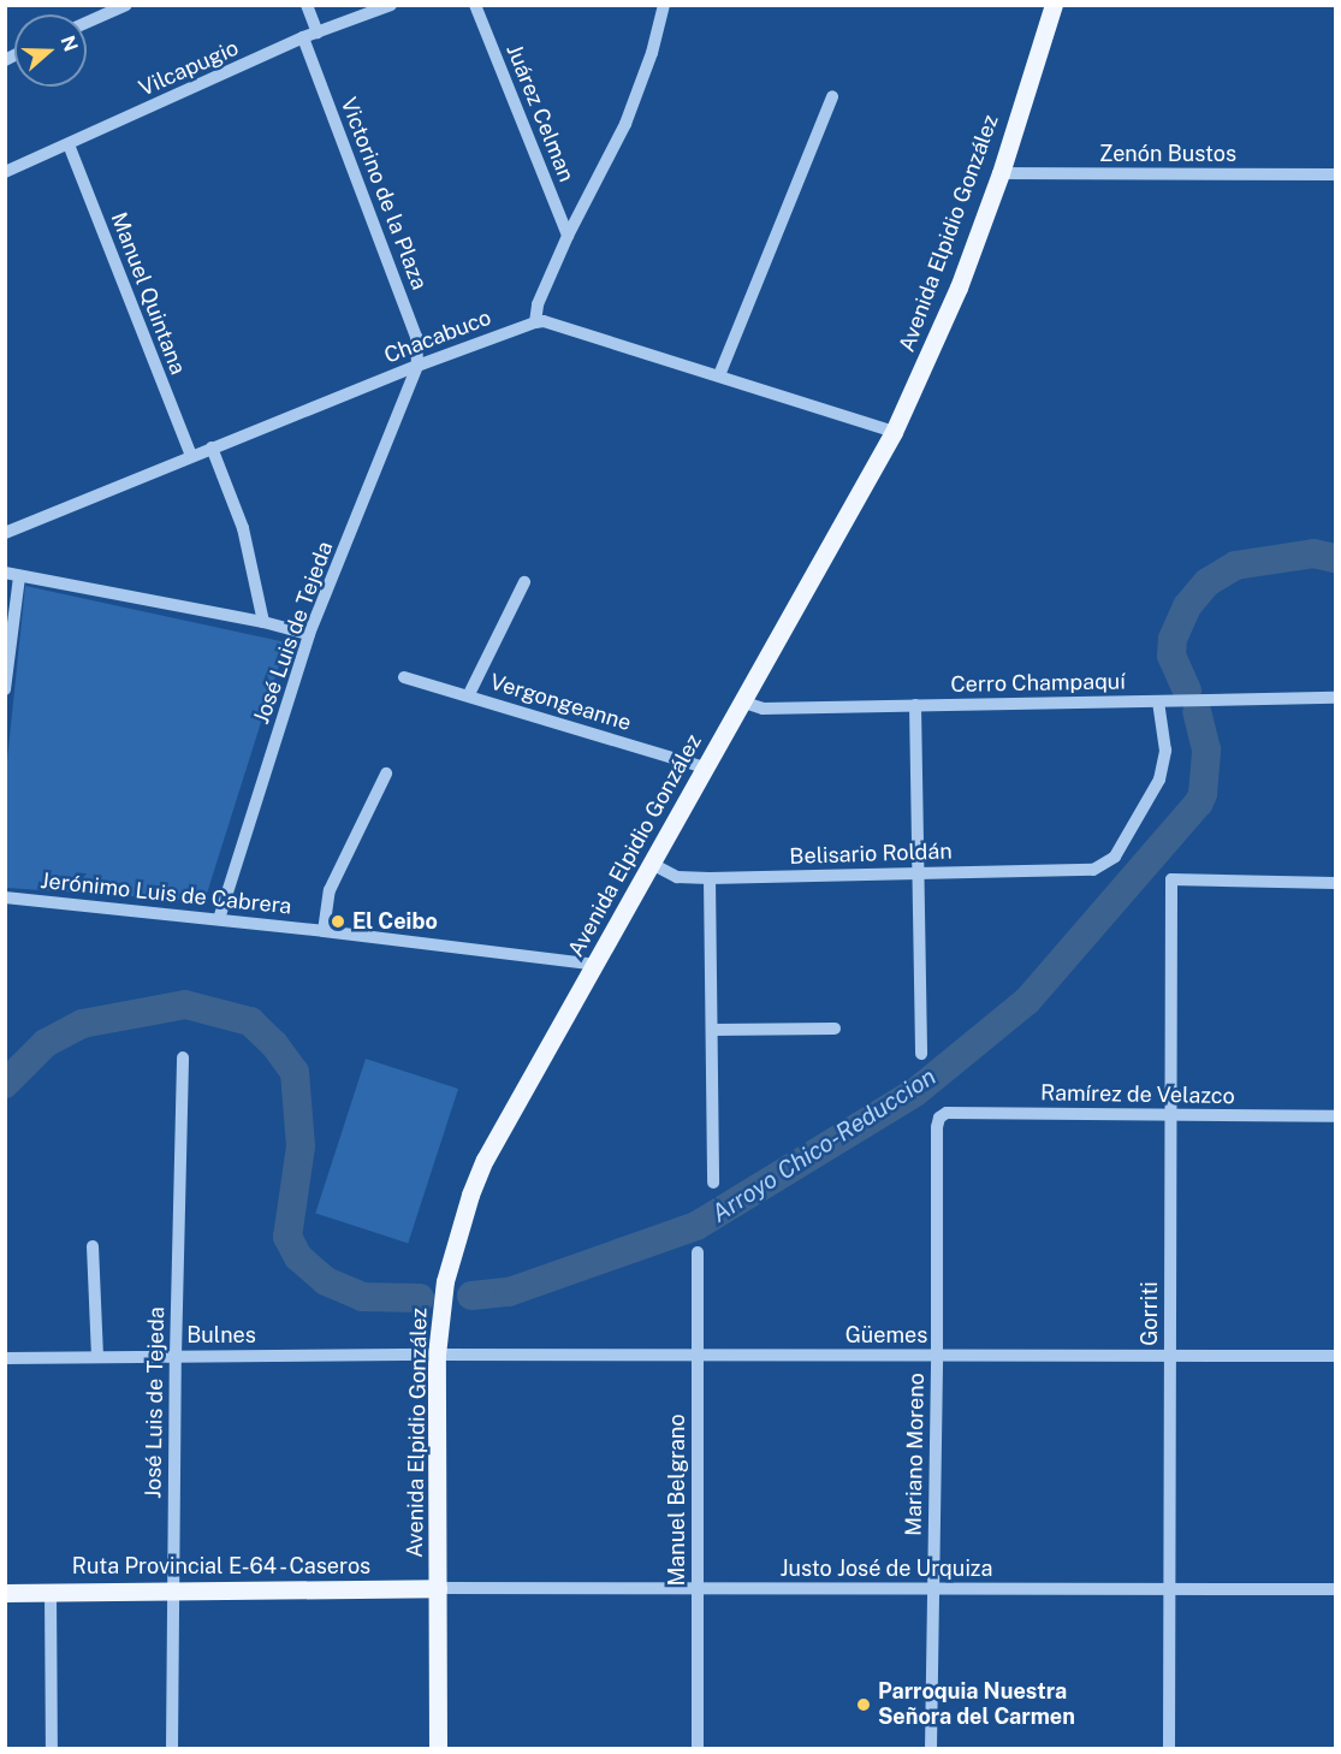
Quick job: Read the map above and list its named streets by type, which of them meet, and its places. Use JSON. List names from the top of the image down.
{
  "streets": {
    "main road": ["Avenida Elpidio González", "Ruta Provincial E-64 - Caseros"],
    "street": [
      "Vilcapugio",
      "Juárez Celman",
      "Zenón Bustos",
      "Victorino de la Plaza",
      "Manuel Quintana",
      "Chacabuco",
      "José Luis de Tejeda",
      "Cerro Champaquí",
      "Vergongeanne",
      "Belisario Roldán",
      "Jerónimo Luis de Cabrera",
      "Ramírez de Velazco",
      "Gorriti",
      "Bulnes",
      "Güemes",
      "Mariano Moreno",
      "Manuel Belgrano",
      "Justo José de Urquiza"
    ]
  },
  "crossings": [
    ["Vilcapugio", "Victorino de la Plaza"],
    ["Vilcapugio", "Manuel Quintana"],
    ["Zenón Bustos", "Avenida Elpidio González"],
    ["Victorino de la Plaza", "Chacabuco"],
    ["Victorino de la Plaza", "José Luis de Tejeda"],
    ["Avenida Elpidio González", "Cerro Champaquí"],
    ["Avenida Elpidio González", "Vergongeanne"],
    ["Avenida Elpidio González", "Belisario Roldán"],
    ["Avenida Elpidio González", "Jerónimo Luis de Cabrera"],
    ["Avenida Elpidio González", "Bulnes"],
    ["Avenida Elpidio González", "Güemes"],
    ["Avenida Elpidio González", "Ruta Provincial E-64 - Caseros"],
    ["Avenida Elpidio González", "Justo José de Urquiza"],
    ["Manuel Quintana", "Chacabuco"],
    ["Chacabuco", "José Luis de Tejeda"],
    ["José Luis de Tejeda", "Jerónimo Luis de Cabrera"],
    ["José Luis de Tejeda", "Bulnes"],
    ["José Luis de Tejeda", "Ruta Provincial E-64 - Caseros"],
    ["Cerro Champaquí", "Belisario Roldán"],
    ["Ramírez de Velazco", "Gorriti"],
    ["Ramírez de Velazco", "Mariano Moreno"],
    ["Gorriti", "Güemes"],
    ["Gorriti", "Justo José de Urquiza"],
    ["Bulnes", "Güemes"],
    ["Güemes", "Mariano Moreno"],
    ["Güemes", "Manuel Belgrano"],
    ["Mariano Moreno", "Justo José de Urquiza"],
    ["Manuel Belgrano", "Justo José de Urquiza"],
    ["Ruta Provincial E-64 - Caseros", "Justo José de Urquiza"]
  ],
  "water": ["Arroyo Chico-Reduccion"],
  "places": ["El Ceibo", "Parroquia Nuestra Señora del Carmen"],
  "north": "right"
}
